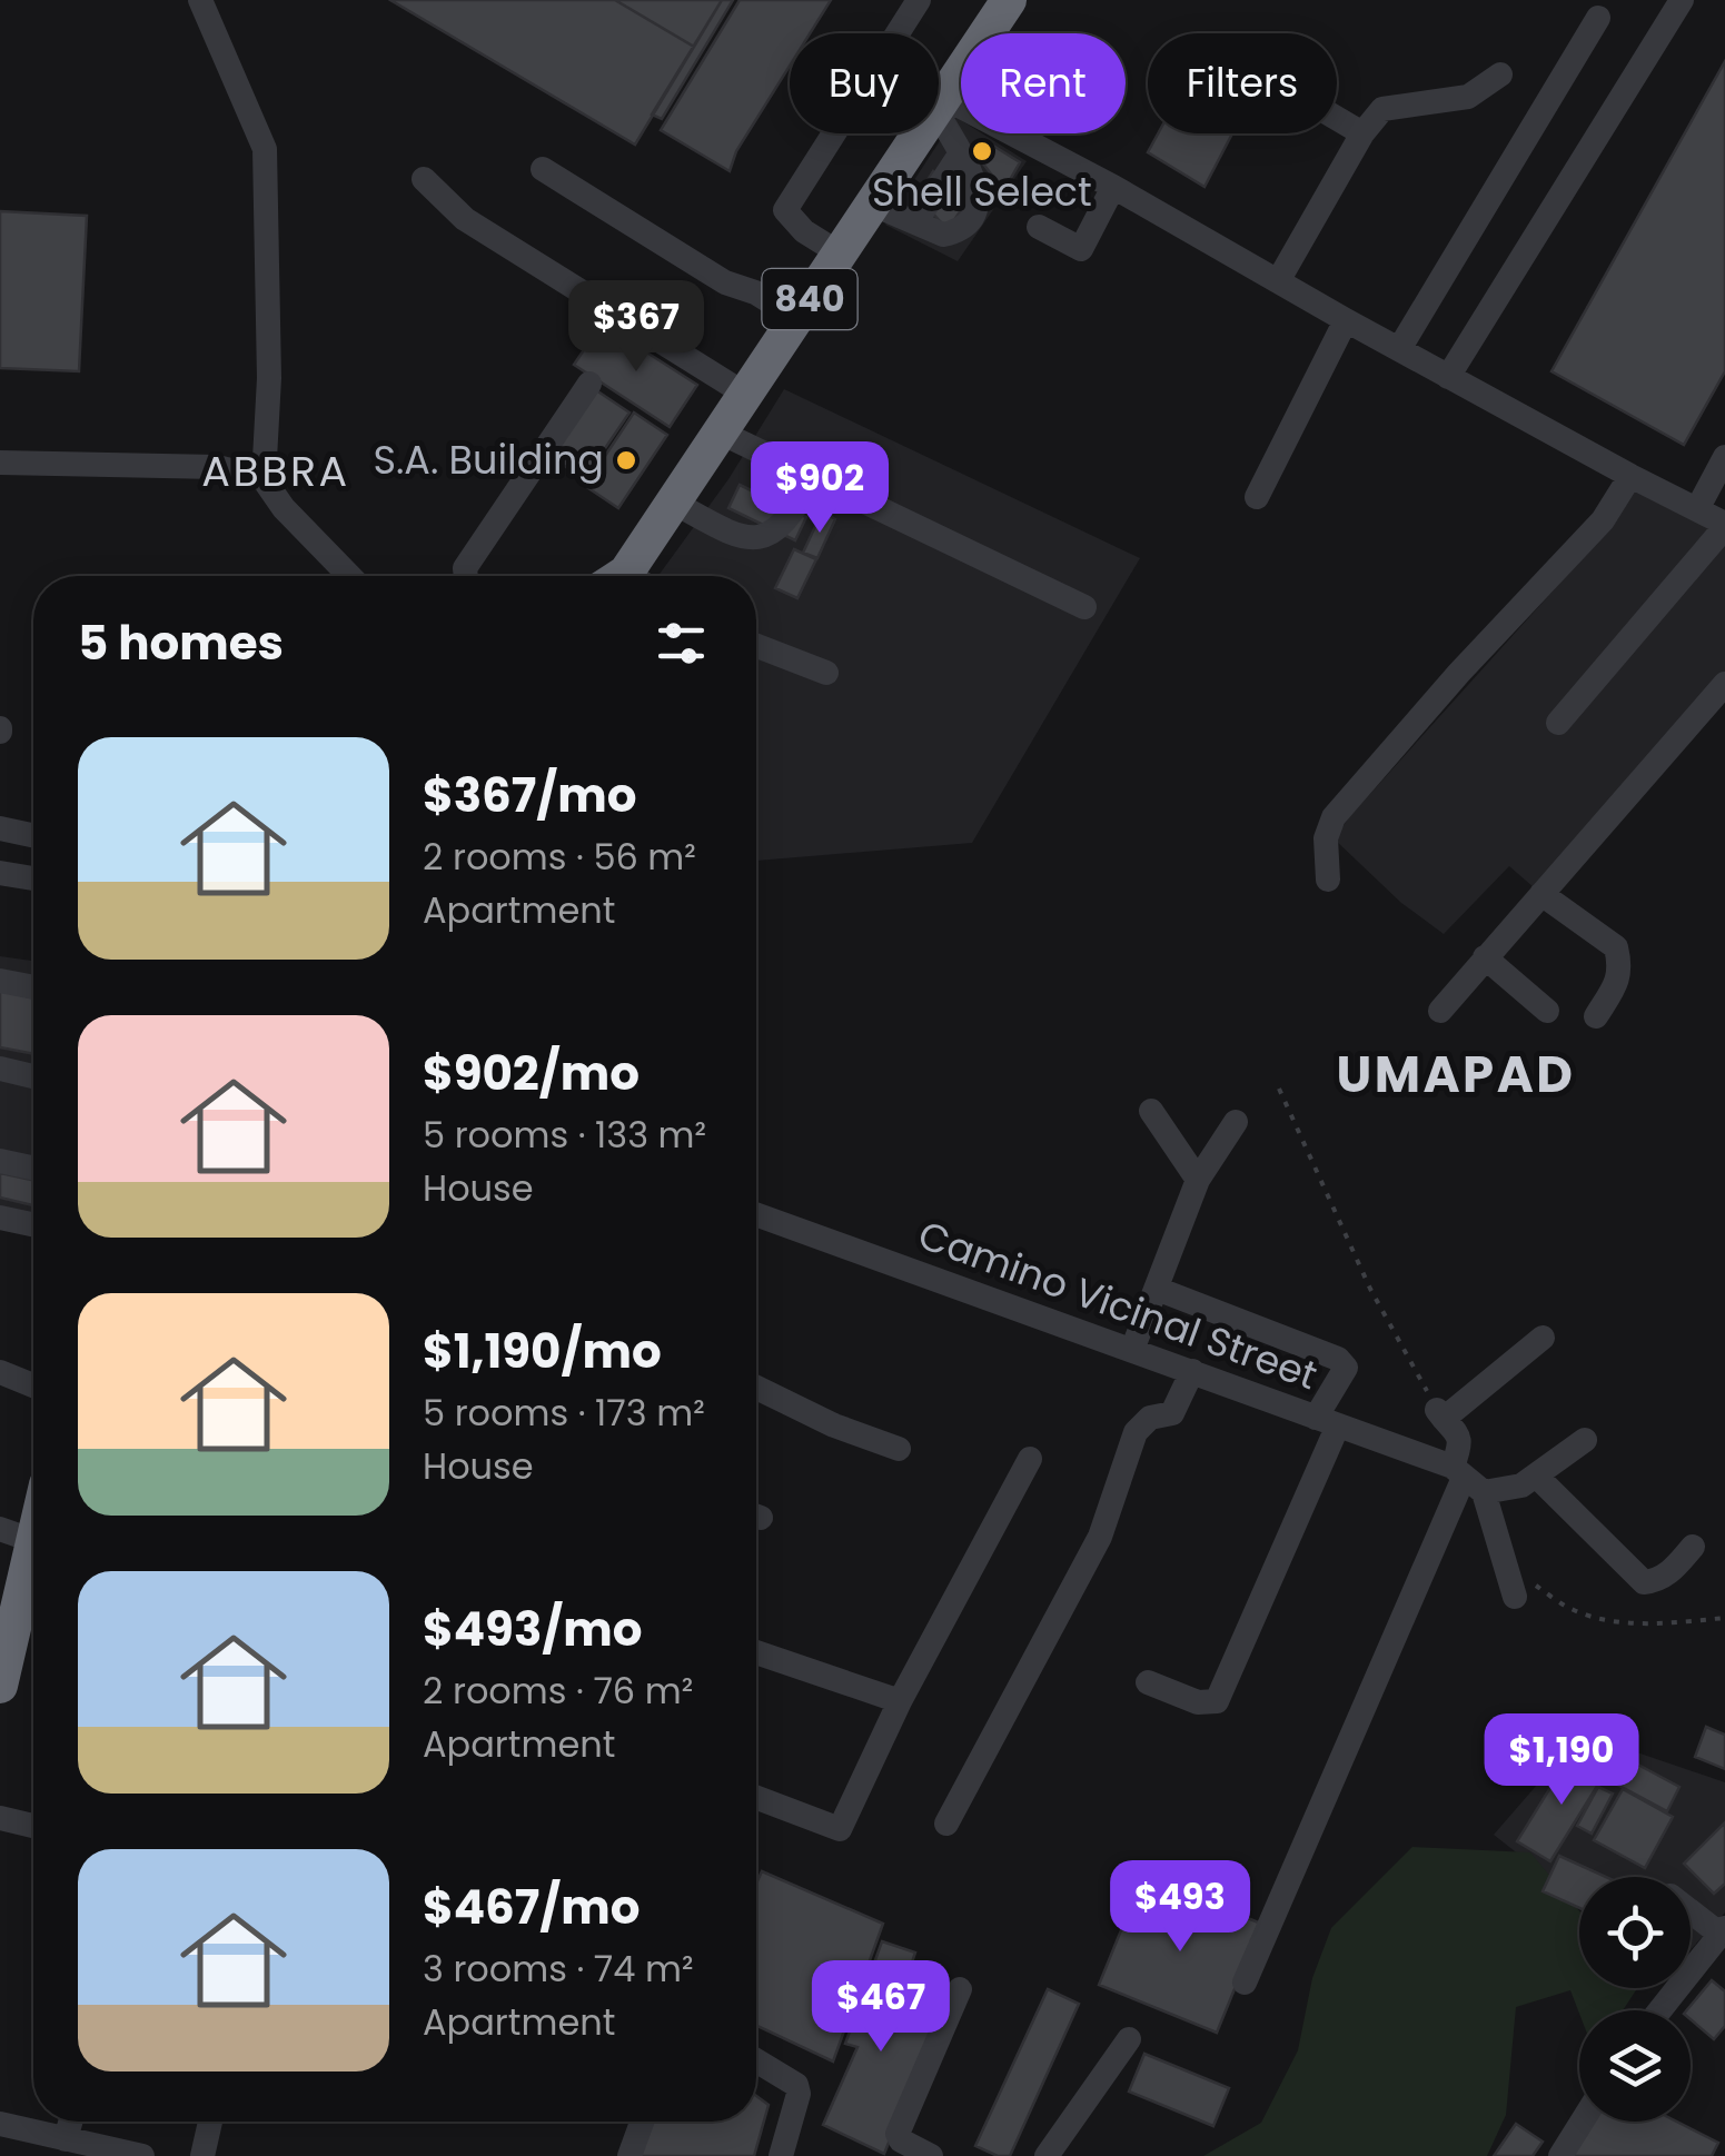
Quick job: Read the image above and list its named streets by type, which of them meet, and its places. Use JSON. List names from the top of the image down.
{
  "streets": {
    "highway": ["840"],
    "street": ["Camino Vicinal Street"]
  },
  "districts": ["ABBRA", "UMAPAD"],
  "places": ["Shell Select", "S.A. Building"],
  "page": {
    "chip": ["Buy", "Rent", "Filters"],
    "price": [
      "$367",
      "$902",
      "$1,190",
      "$493",
      "$467"
    ],
    "heading": "5 homes",
    "list": [
      {
        "name": "$367/mo",
        "note": "2 rooms · 56 m² · Apartment"
      },
      {
        "name": "$902/mo",
        "note": "5 rooms · 133 m² · House"
      },
      {
        "name": "$1,190/mo",
        "note": "5 rooms · 173 m² · House"
      },
      {
        "name": "$493/mo",
        "note": "2 rooms · 76 m² · Apartment"
      },
      {
        "name": "$467/mo",
        "note": "3 rooms · 74 m² · Apartment"
      }
    ]
  }
}
